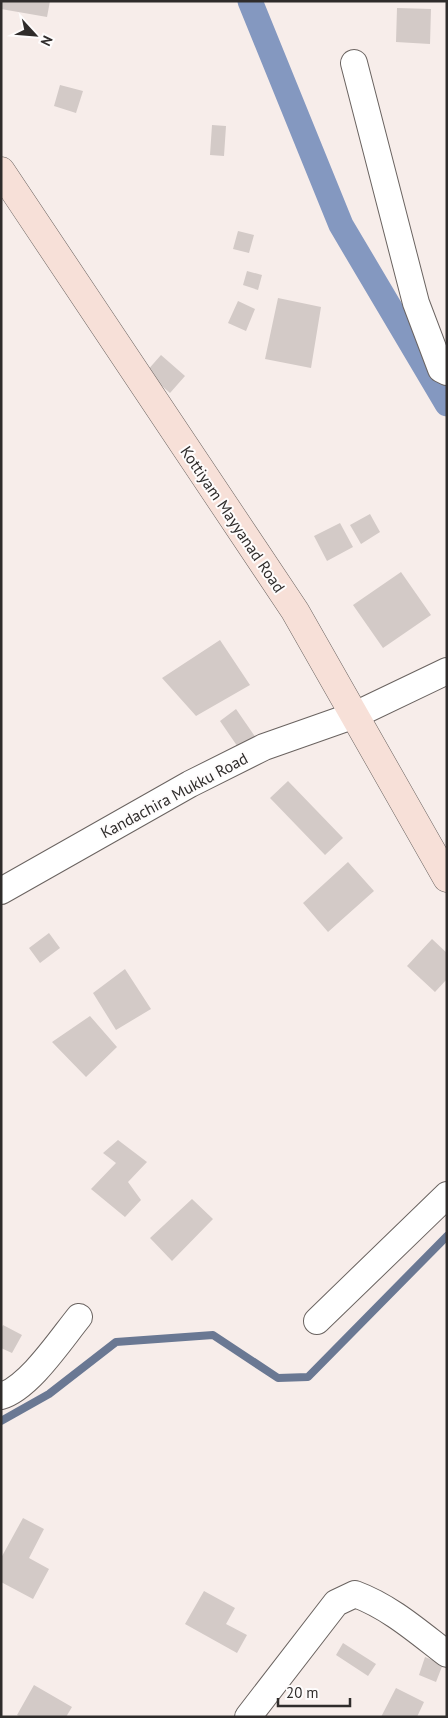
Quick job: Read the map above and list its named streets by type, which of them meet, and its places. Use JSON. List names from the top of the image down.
{
  "streets": {
    "main road": ["Kottiyam Mayyanad Road"],
    "street": ["Kandachira Mukku Road"]
  },
  "crossings": [
    ["Kottiyam Mayyanad Road", "Kandachira Mukku Road"]
  ],
  "scale_bar": "20 m",
  "north": "bottom right"
}
